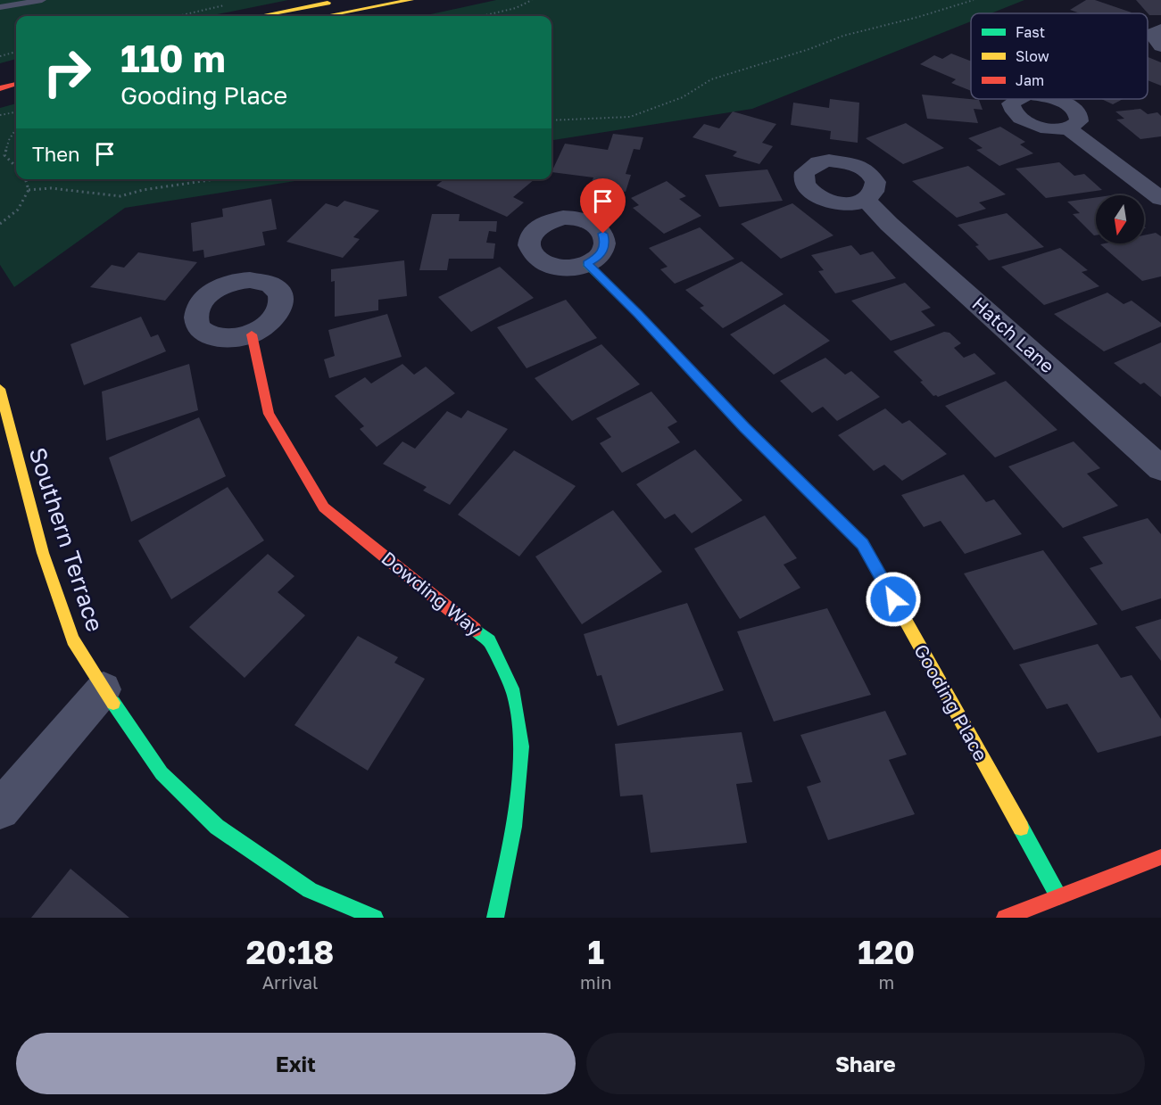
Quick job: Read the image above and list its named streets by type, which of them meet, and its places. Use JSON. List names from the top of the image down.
{
  "streets": {
    "street": [
      "Hatch Lane",
      "Southern Terrace",
      "Dowding Way",
      "Gooding Place"
    ]
  },
  "legend": ["Fast", "Slow", "Jam"],
  "north": "bottom",
  "page": {
    "turn": ["110 m", "Gooding Place"],
    "then": "Then",
    "eta": [
      "20:18",
      "Arrival",
      "1",
      "min",
      "120",
      "m"
    ],
    "buttons": ["Exit", "Share"]
  }
}
